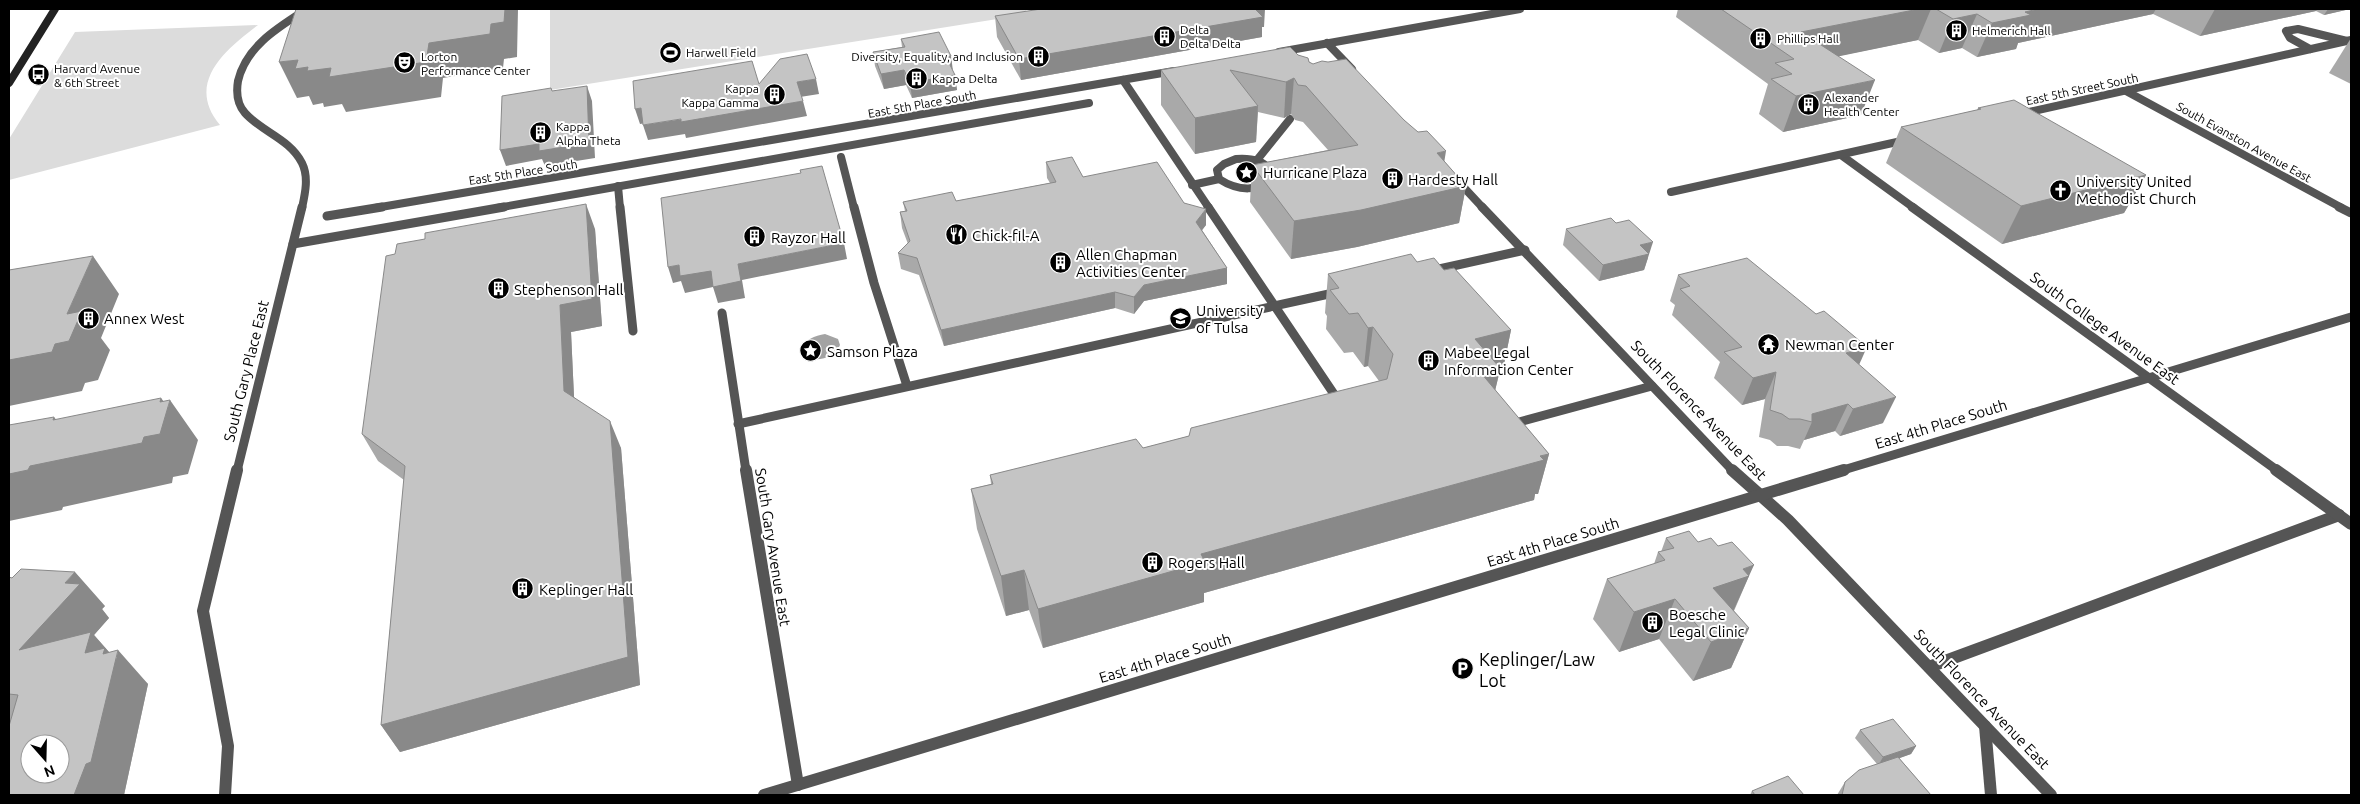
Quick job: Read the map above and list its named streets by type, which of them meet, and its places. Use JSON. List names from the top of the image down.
{
  "streets": {
    "street": [
      "East 5th Street South",
      "East 5th Place South",
      "South Evanston Avenue East",
      "South College Avenue East",
      "South Gary Place East",
      "South Florence Avenue East",
      "East 4th Place South",
      "South Gary Avenue East"
    ]
  },
  "crossings": [
    ["East 5th Street South", "South Evanston Avenue East"],
    ["East 5th Place South", "South Gary Place East"],
    ["South College Avenue East", "East 4th Place South"],
    ["South Florence Avenue East", "East 4th Place South"],
    ["East 4th Place South", "South Gary Avenue East"]
  ],
  "places": {
    "building": [
      "Helmerich Hall",
      "Delta Delta Delta",
      "Phillips Hall",
      "Diversity, Equality, and Inclusion",
      "Kappa Delta",
      "Kappa Kappa Gamma",
      "Alexander Health Center",
      "Kappa Alpha Theta",
      "Hardesty Hall",
      "Rayzor Hall",
      "Allen Chapman Activities Center",
      "Stephenson Hall",
      "Annex West",
      "Mabee Legal Information Center",
      "Rogers Hall",
      "Keplinger Hall",
      "Boesche Legal Clinic"
    ],
    "sports": ["Harwell Field"],
    "theatre": ["Lorton Performance Center"],
    "bus stop": ["Harvard Avenue & 6th Street"],
    "place": ["Hurricane Plaza", "Samson Plaza"],
    "church": ["University United Methodist Church"],
    "restaurant": ["Chick-fil-A"],
    "school or university": ["University of Tulsa"],
    "temple": ["Newman Center"],
    "parking": ["Keplinger/Law Lot"]
  },
  "north": "bottom"
}
